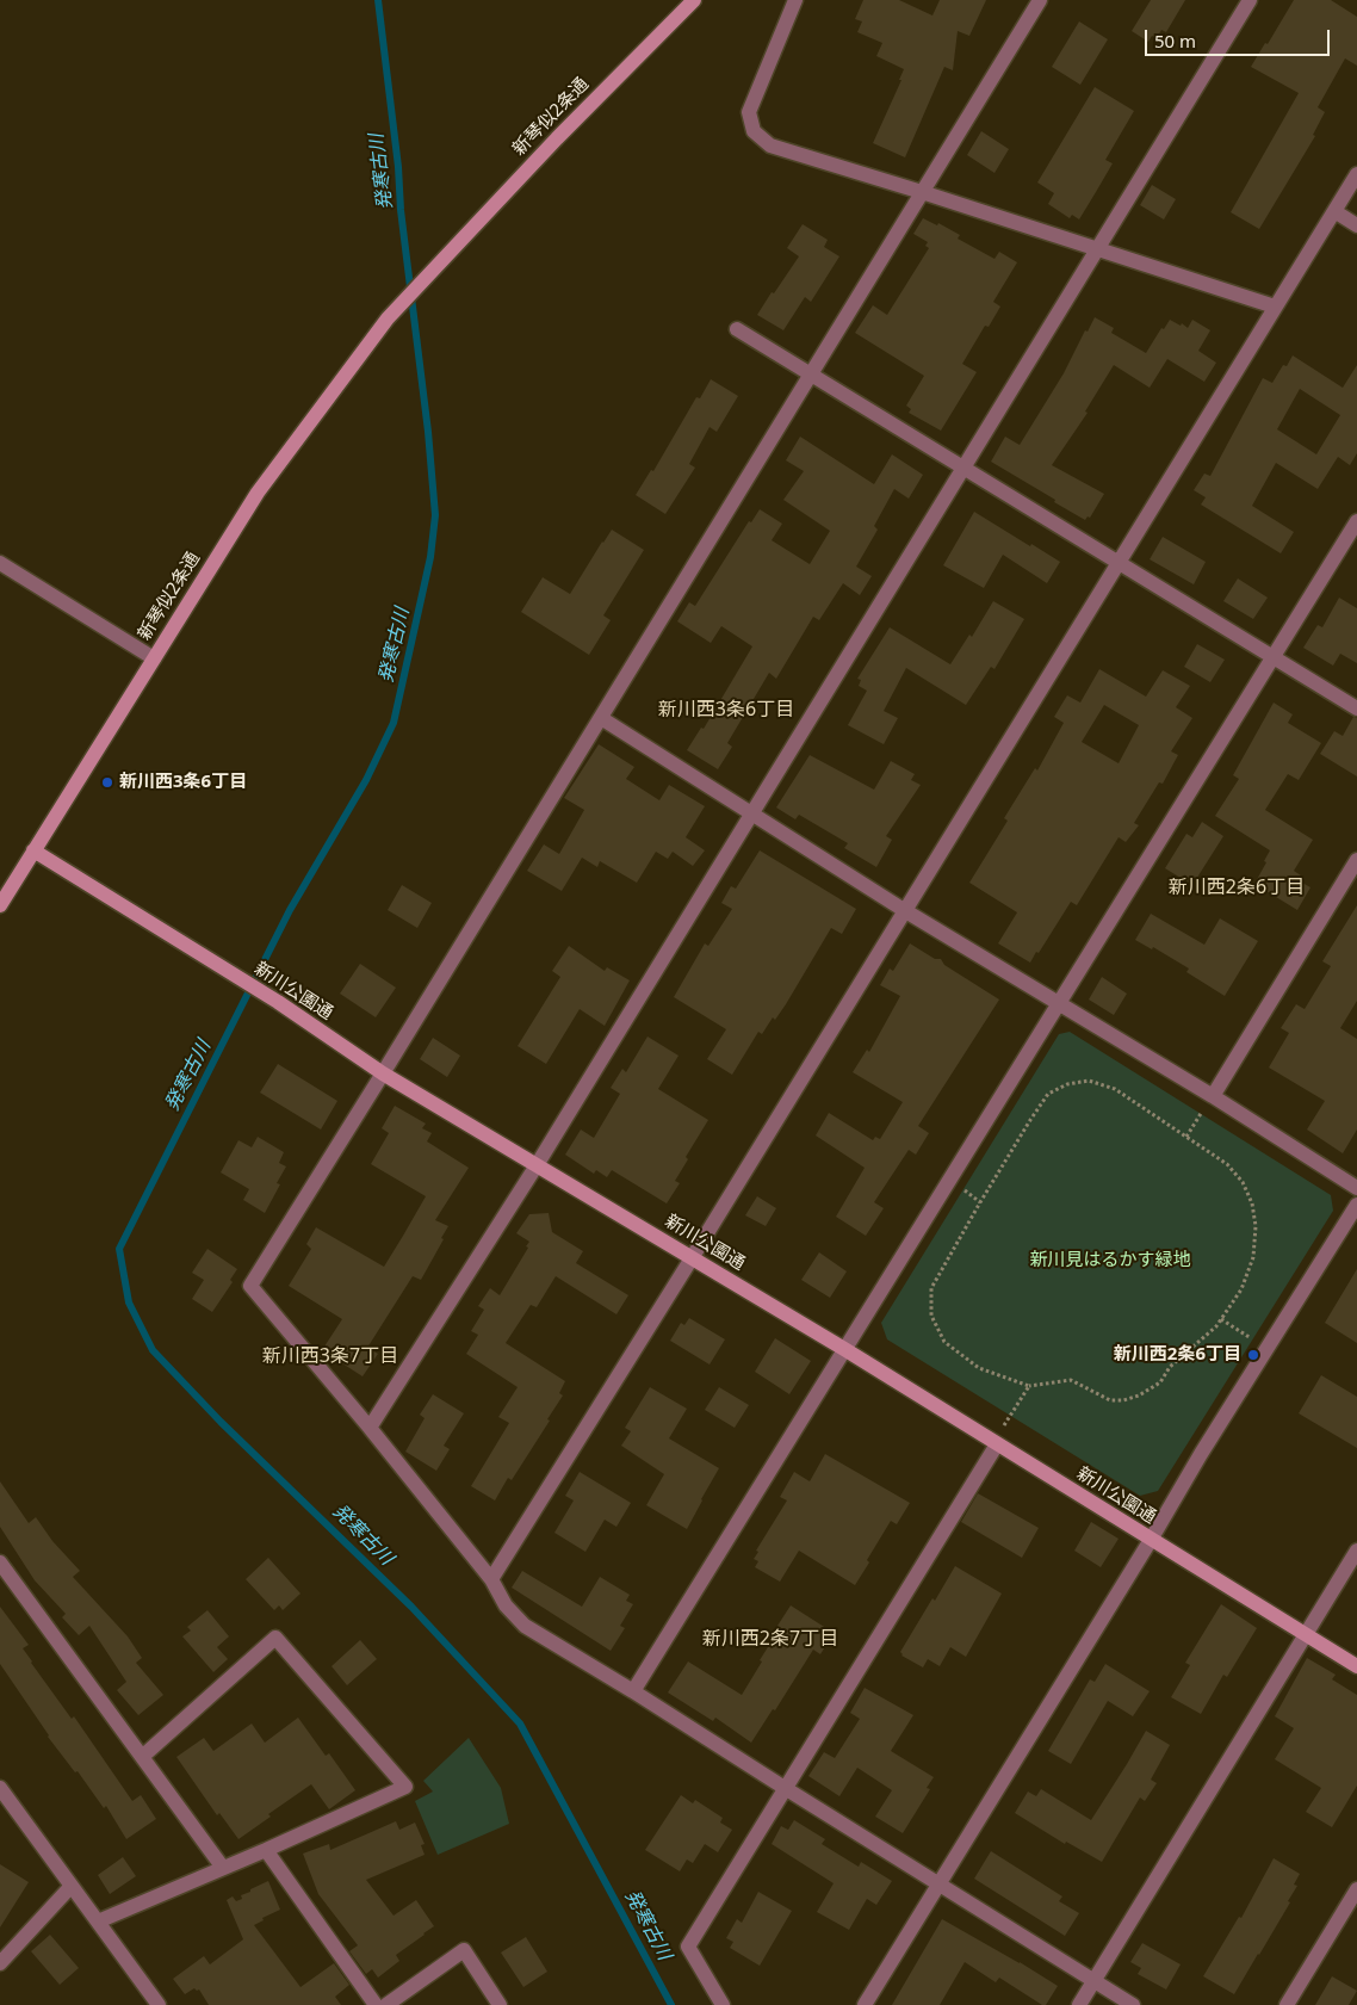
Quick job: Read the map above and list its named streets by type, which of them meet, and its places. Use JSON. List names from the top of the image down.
{
  "streets": {
    "street": ["新琴似2条通", "新川公園通"]
  },
  "crossings": [
    ["新琴似2条通", "新川公園通"]
  ],
  "districts": [
    "新川西3条6丁目",
    "新川西2条6丁目",
    "新川西3条7丁目",
    "新川西2条7丁目"
  ],
  "water": ["発寒古川"],
  "parks": ["新川見はるかす緑地"],
  "places": ["新川西3条6丁目", "新川西2条6丁目"],
  "scale_bar": "50 m"
}
